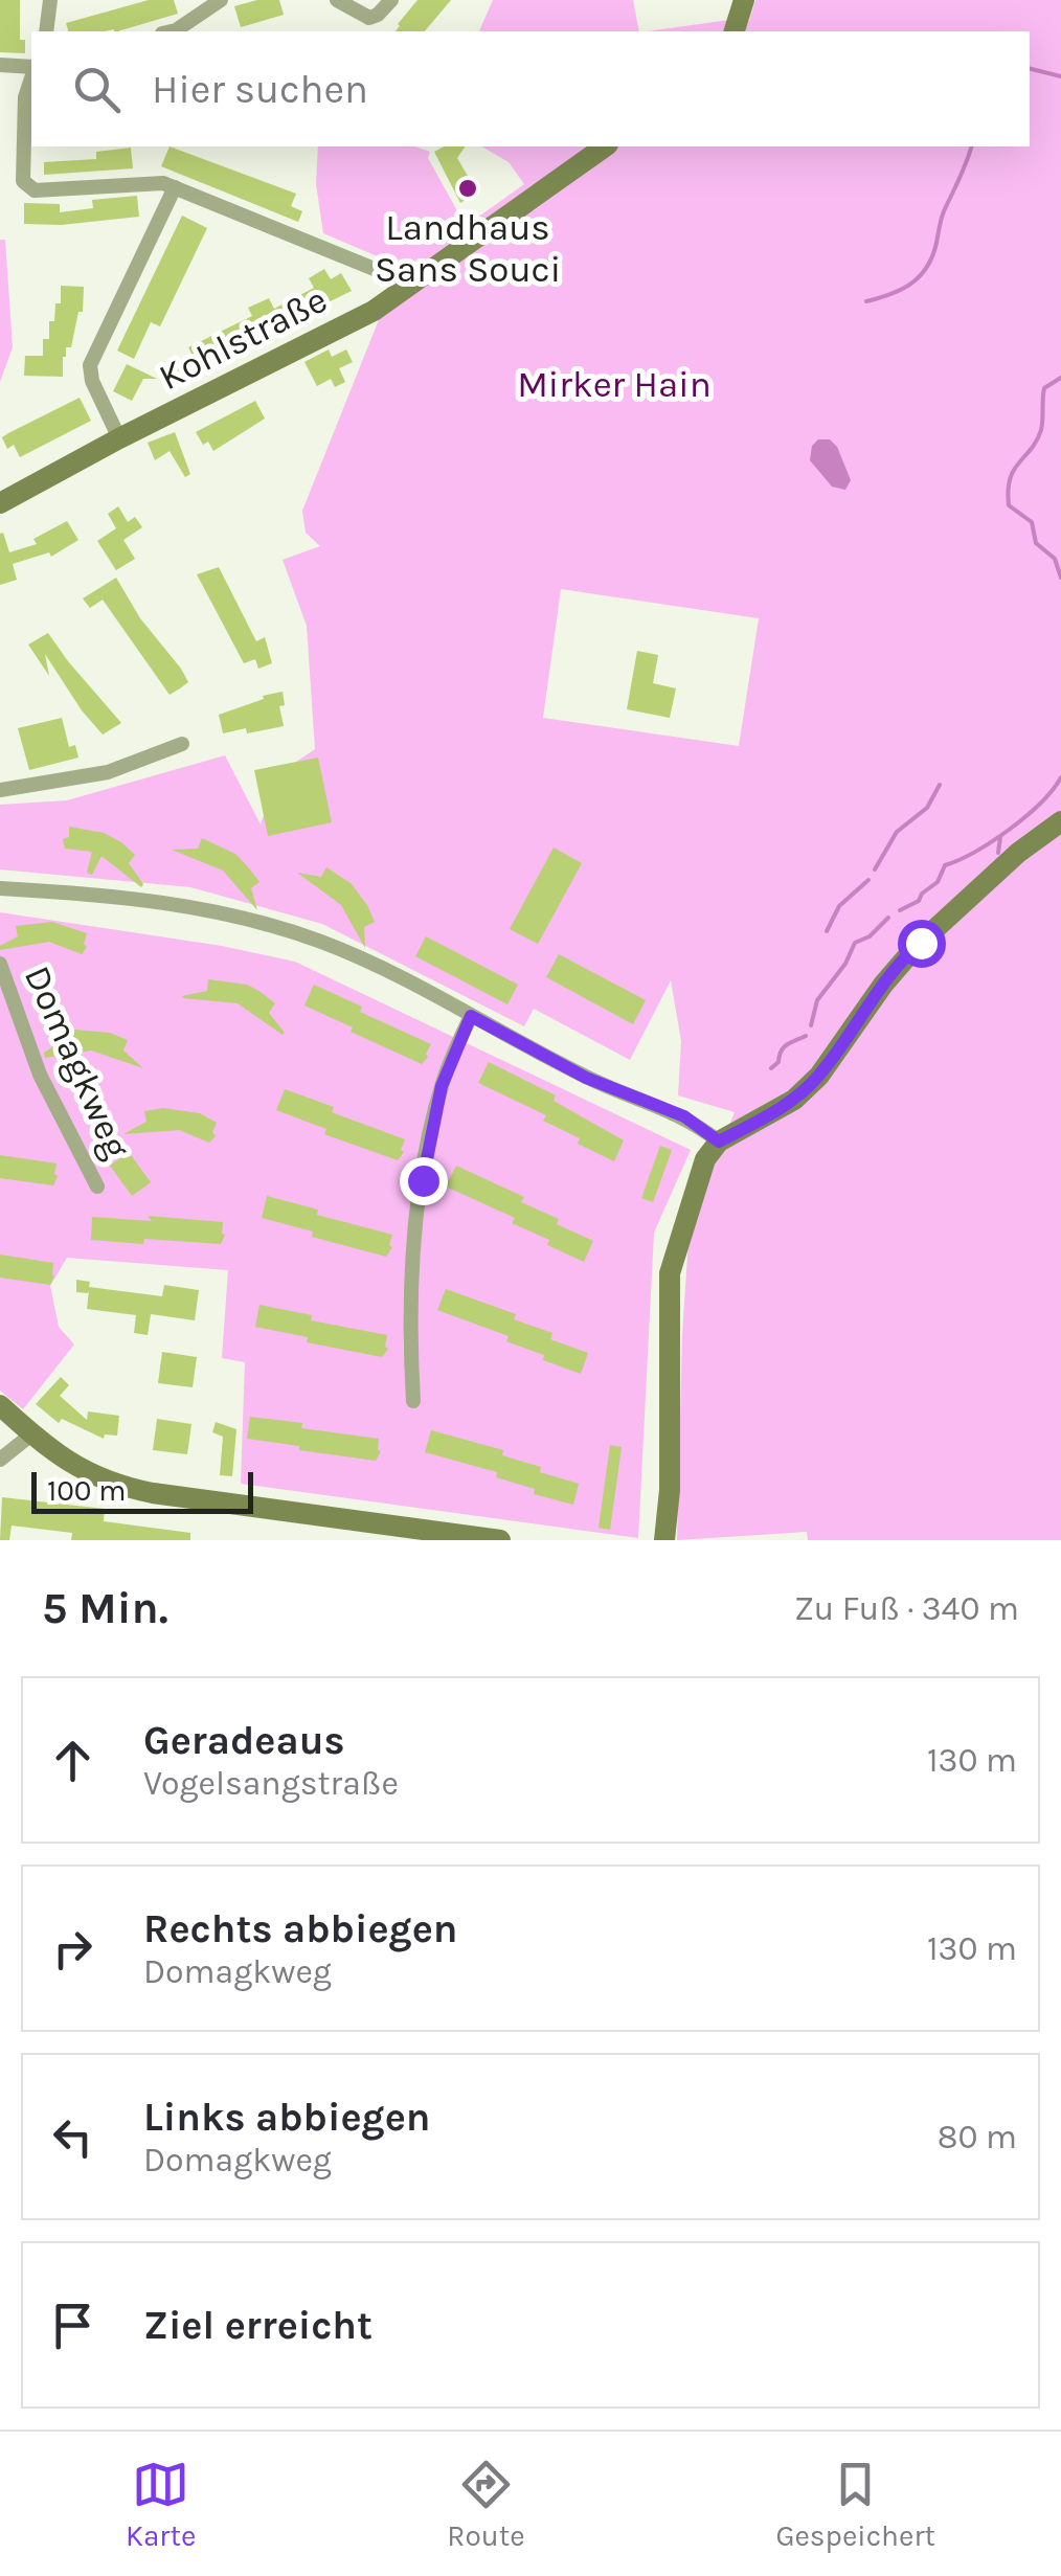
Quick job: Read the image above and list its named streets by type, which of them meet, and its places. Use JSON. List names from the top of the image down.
{
  "streets": {
    "street": ["Kohlstraße", "Domagkweg"]
  },
  "parks": ["Mirker Hain"],
  "places": ["Landhaus Sans Souci"],
  "scale_bar": "100 m",
  "page": {
    "search": "Hier suchen",
    "scale": "100 m",
    "heading": ["5 Min.", "Zu Fuß · 340 m"],
    "list": [
      ["Geradeaus", "Vogelsangstraße", "130 m"],
      ["Rechts abbiegen", "Domagkweg", "130 m"],
      ["Links abbiegen", "Domagkweg", "80 m"],
      "Ziel erreicht"
    ],
    "nav": ["Karte", "Route", "Gespeichert"]
  }
}
